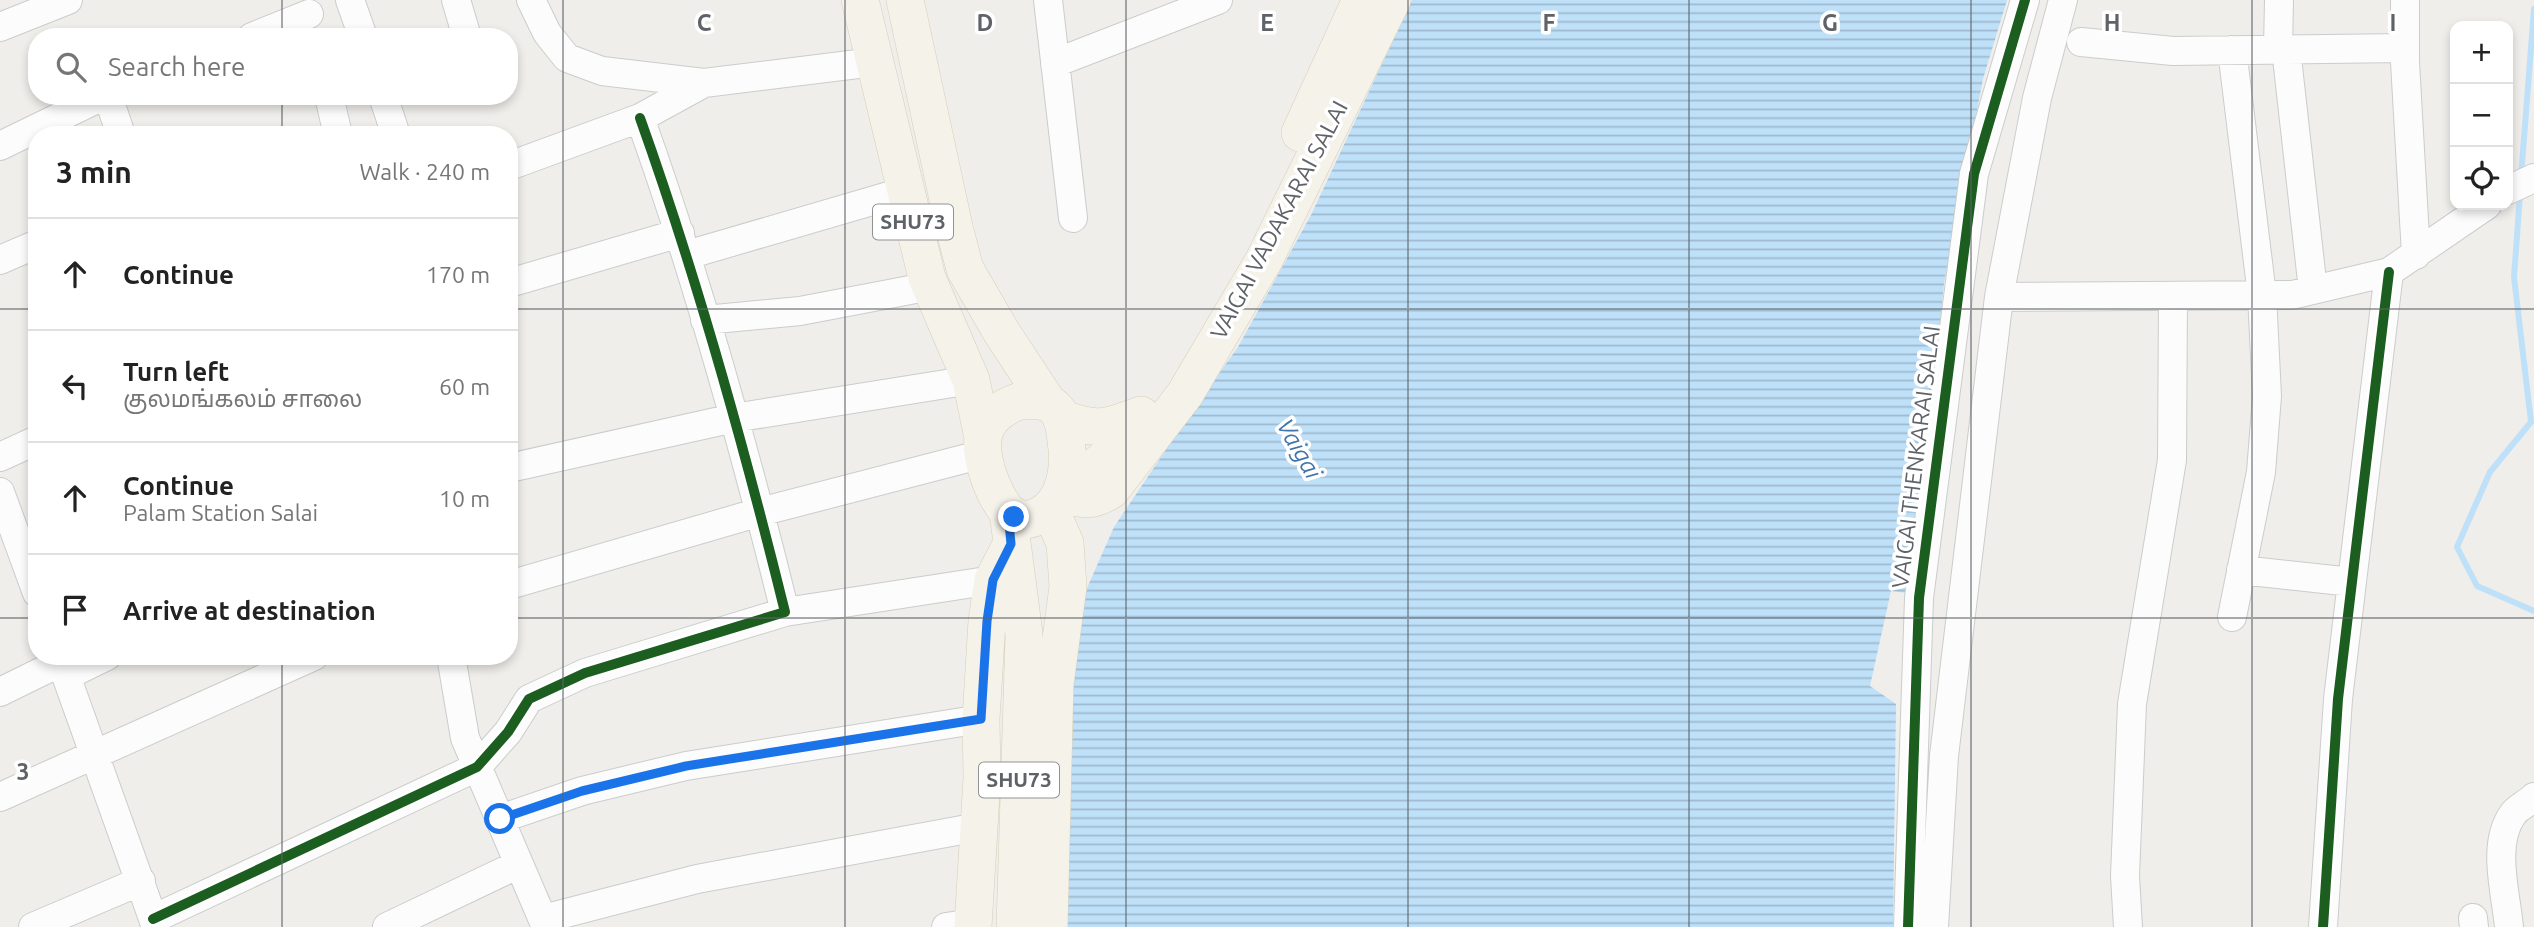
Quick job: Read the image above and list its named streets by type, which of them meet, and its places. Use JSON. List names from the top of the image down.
{
  "streets": {
    "main road": ["VAIGAI VADAKARAI SALAI", "SHU73"],
    "street": ["VAIGAI THENKARAI SALAI"]
  },
  "crossings": [
    ["VAIGAI VADAKARAI SALAI", "SHU73"]
  ],
  "water": ["Vaigai"],
  "page": {
    "map_buttons": ["+", "−"],
    "search": "Search here",
    "heading": ["3 min", "Walk · 240 m"],
    "list": [
      ["Continue", "170 m"],
      ["Turn left", "குலமங்கலம் சாலை", "60 m"],
      ["Continue", "Palam Station Salai", "10 m"],
      "Arrive at destination"
    ]
  },
  "grid": {
    "columns": [
      "C",
      "D",
      "E",
      "F",
      "G",
      "H",
      "I"
    ],
    "rows": ["3"]
  }
}
